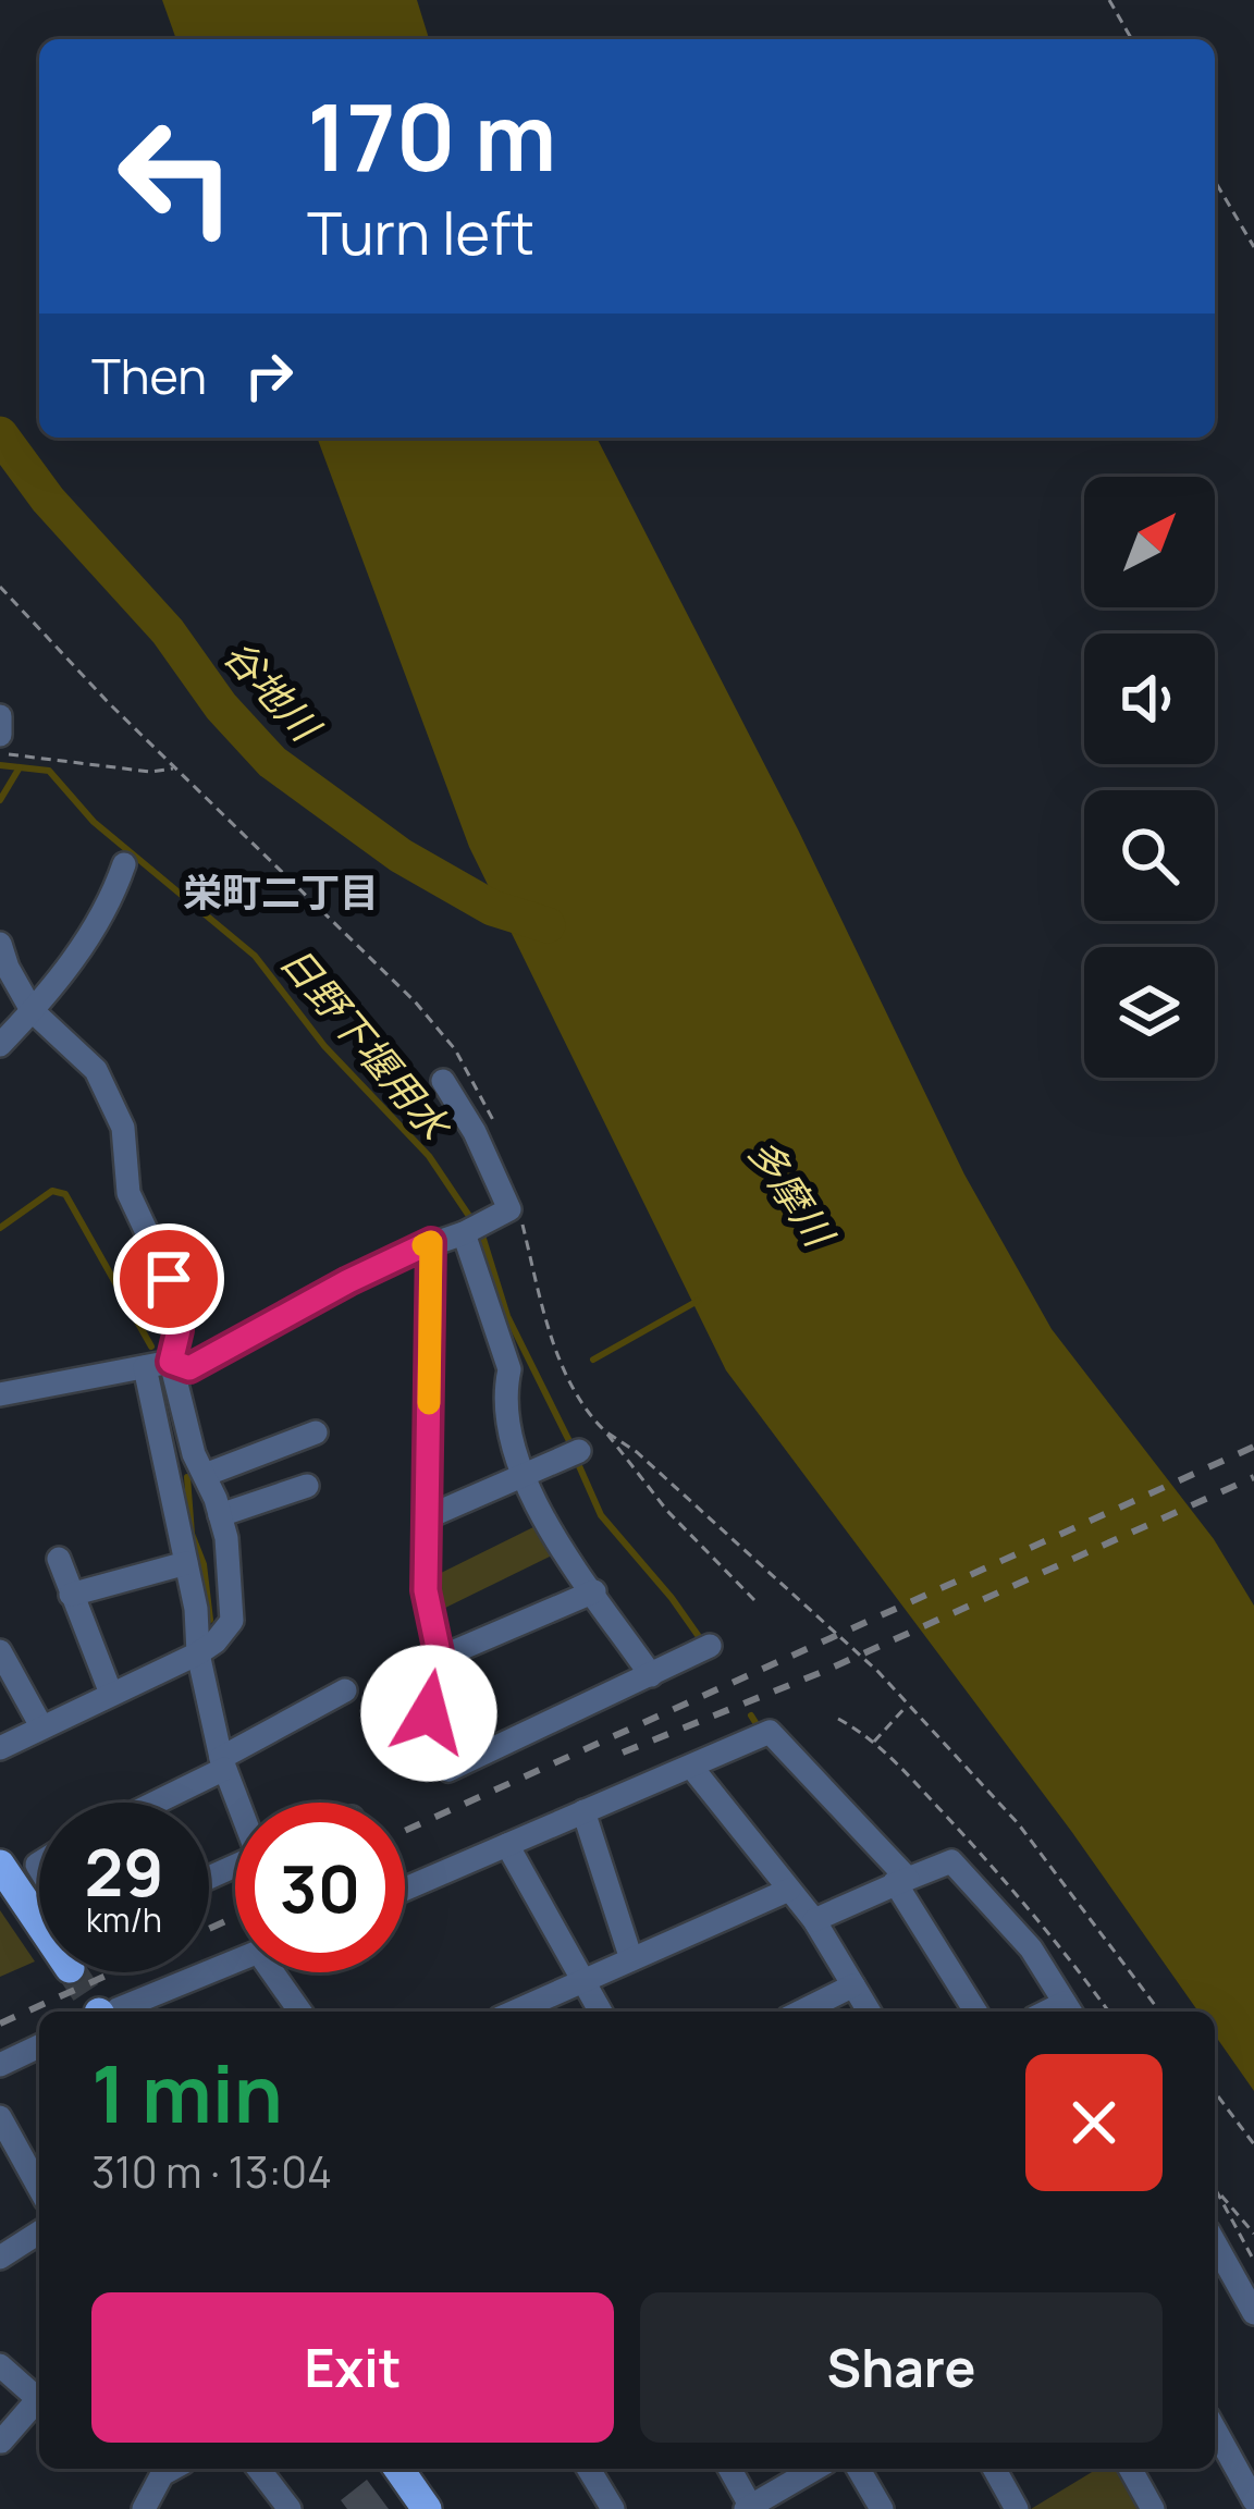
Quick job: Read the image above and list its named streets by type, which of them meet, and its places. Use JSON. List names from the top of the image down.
{
  "districts": ["栄町二丁目"],
  "water": ["谷地川", "日野下堰用水", "多摩川"],
  "north": "top right",
  "page": {
    "turn": ["170 m", "Turn left"],
    "then": "Then",
    "speed": "29 km/h",
    "limit": "30",
    "heading": ["1 min", "310 m · 13:04"],
    "buttons": ["Exit", "Share"]
  }
}
